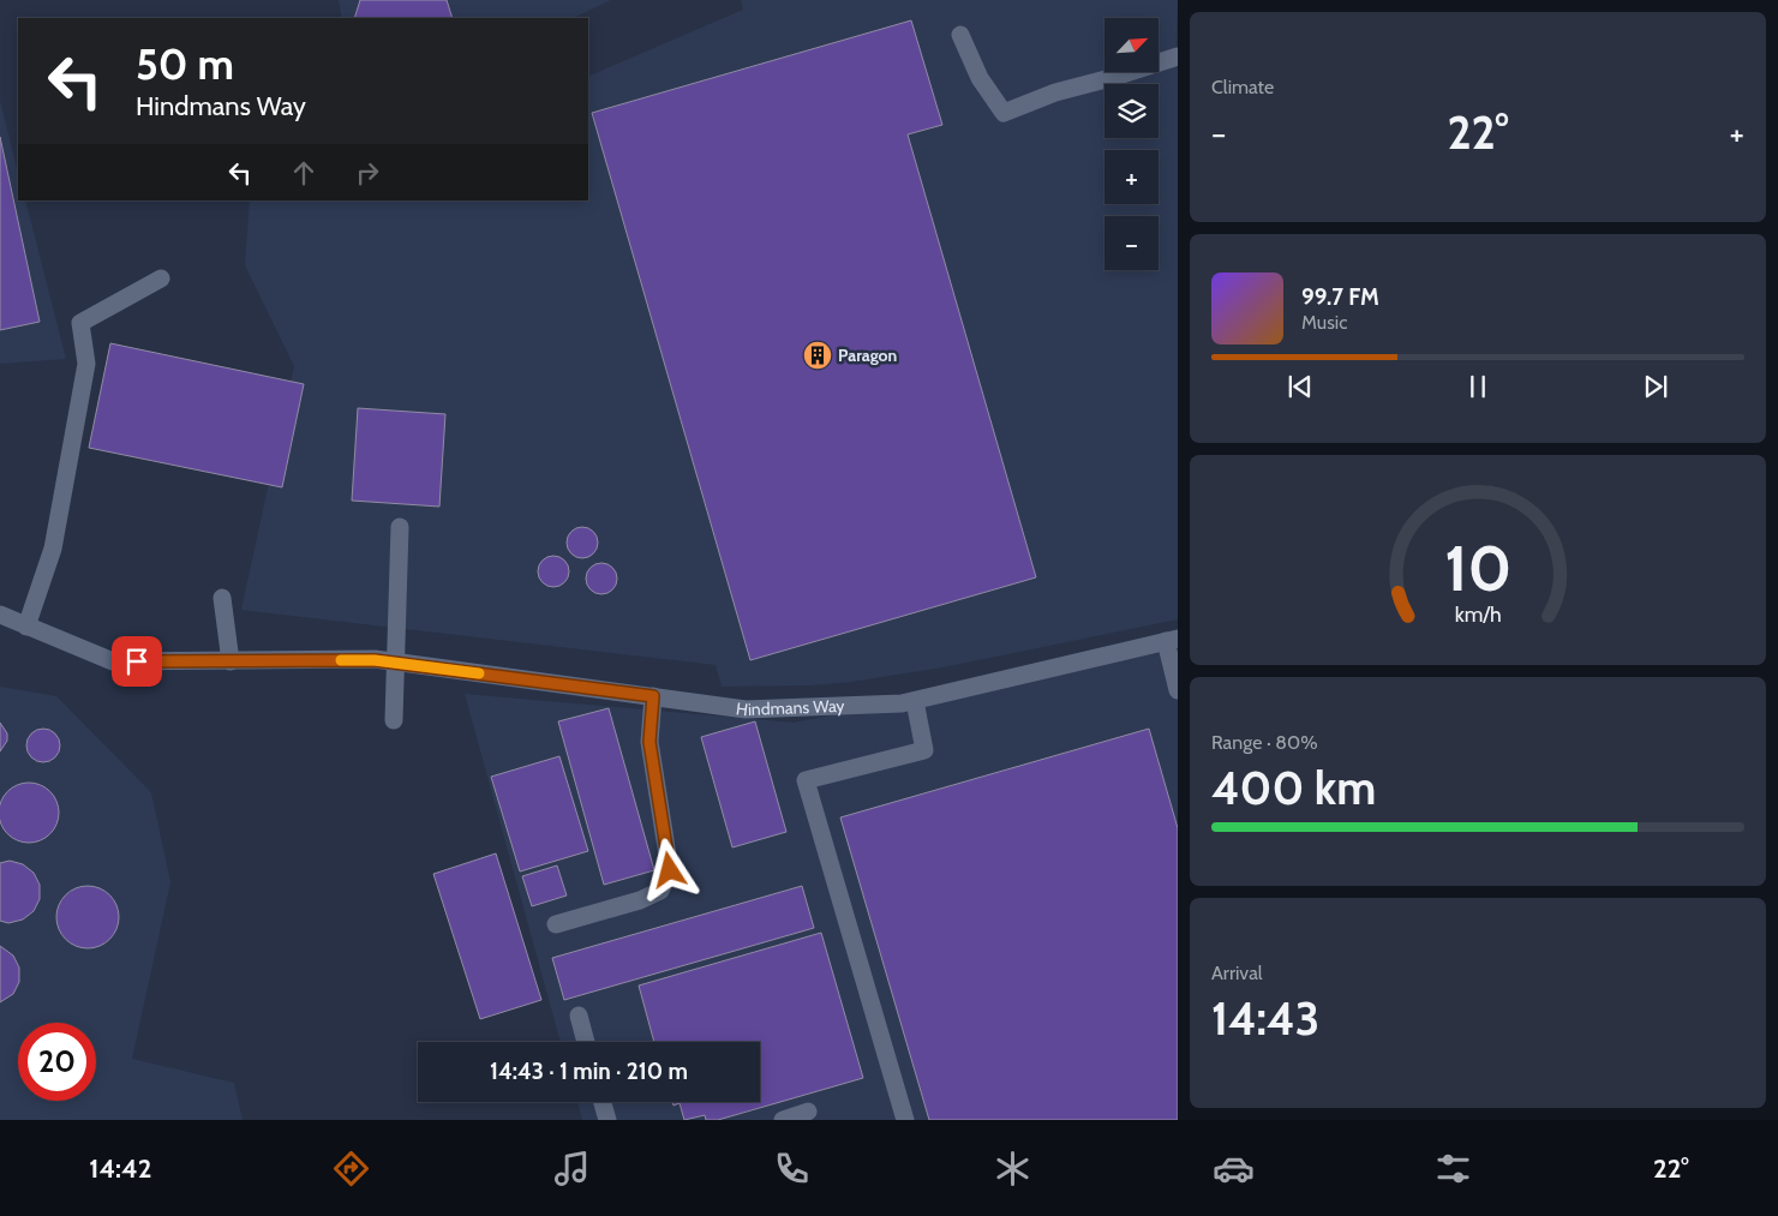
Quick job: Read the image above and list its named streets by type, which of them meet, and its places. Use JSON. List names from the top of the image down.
{
  "streets": {
    "street": ["Hindmans Way"]
  },
  "places": {
    "building": ["Paragon"]
  },
  "north": "top right",
  "page": {
    "tile": [
      "Climate",
      ["Range · 80%", "400 km"],
      ["Arrival", "14:43"]
    ],
    "map_buttons": ["+", "−"],
    "turn": ["50 m", "Hindmans Way"],
    "heat": ["−", "22°", "+"],
    "song": ["99.7 FM", "Music"],
    "limit": "20",
    "trip": "14:43 · 1 min · 210 m",
    "tabs": ["14:42", "22°"],
    "gauge": ["10", "km/h"]
  }
}
